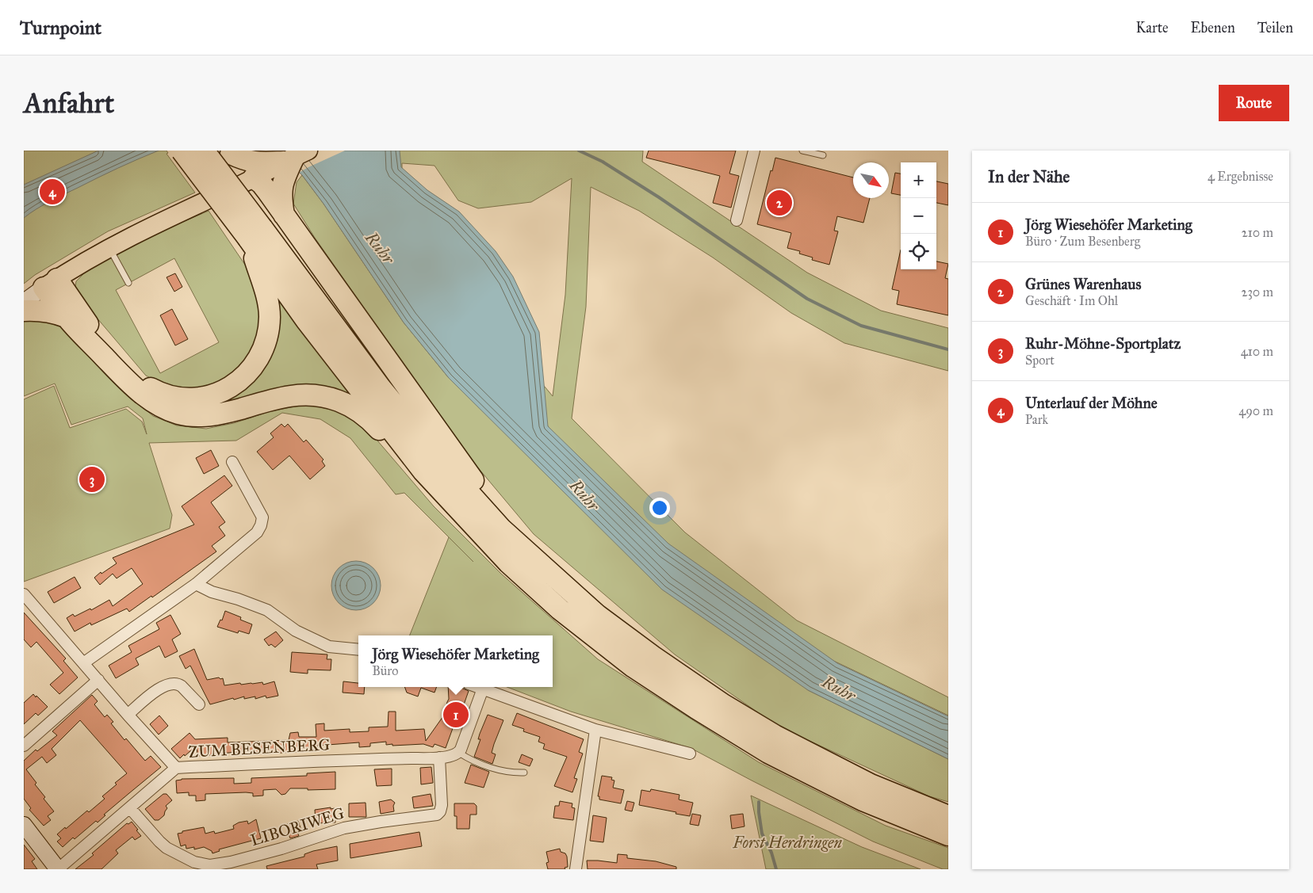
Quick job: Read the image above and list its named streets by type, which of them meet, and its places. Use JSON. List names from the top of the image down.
{
  "streets": {
    "street": ["ZUM BESENBERG", "LIBORIWEG"]
  },
  "crossings": [
    ["ZUM BESENBERG", "LIBORIWEG"]
  ],
  "water": ["Ruhr"],
  "parks": ["Forst Herdringen"],
  "north": "bottom right",
  "page": {
    "header": "Turnpoint",
    "nav": ["Karte", "Ebenen", "Teilen"],
    "buttons": "Route",
    "title": "Anfahrt",
    "heading": ["In der Nähe", "4 Ergebnisse"],
    "map_buttons": ["+", "−"],
    "pins": [
      "4",
      "2",
      "3",
      "1"
    ],
    "list": [
      {
        "mark": "1",
        "name": "Jörg Wiesehöfer Marketing",
        "note": "Büro · Zum Besenberg",
        "value": "210 m"
      },
      {
        "mark": "2",
        "name": "Grünes Warenhaus",
        "note": "Geschäft · Im Ohl",
        "value": "230 m"
      },
      {
        "mark": "3",
        "name": "Ruhr-Möhne-Sportplatz",
        "note": "Sport",
        "value": "410 m"
      },
      {
        "mark": "4",
        "name": "Unterlauf der Möhne",
        "note": "Park",
        "value": "490 m"
      }
    ],
    "popup": ["Jörg Wiesehöfer Marketing", "Büro"]
  }
}
